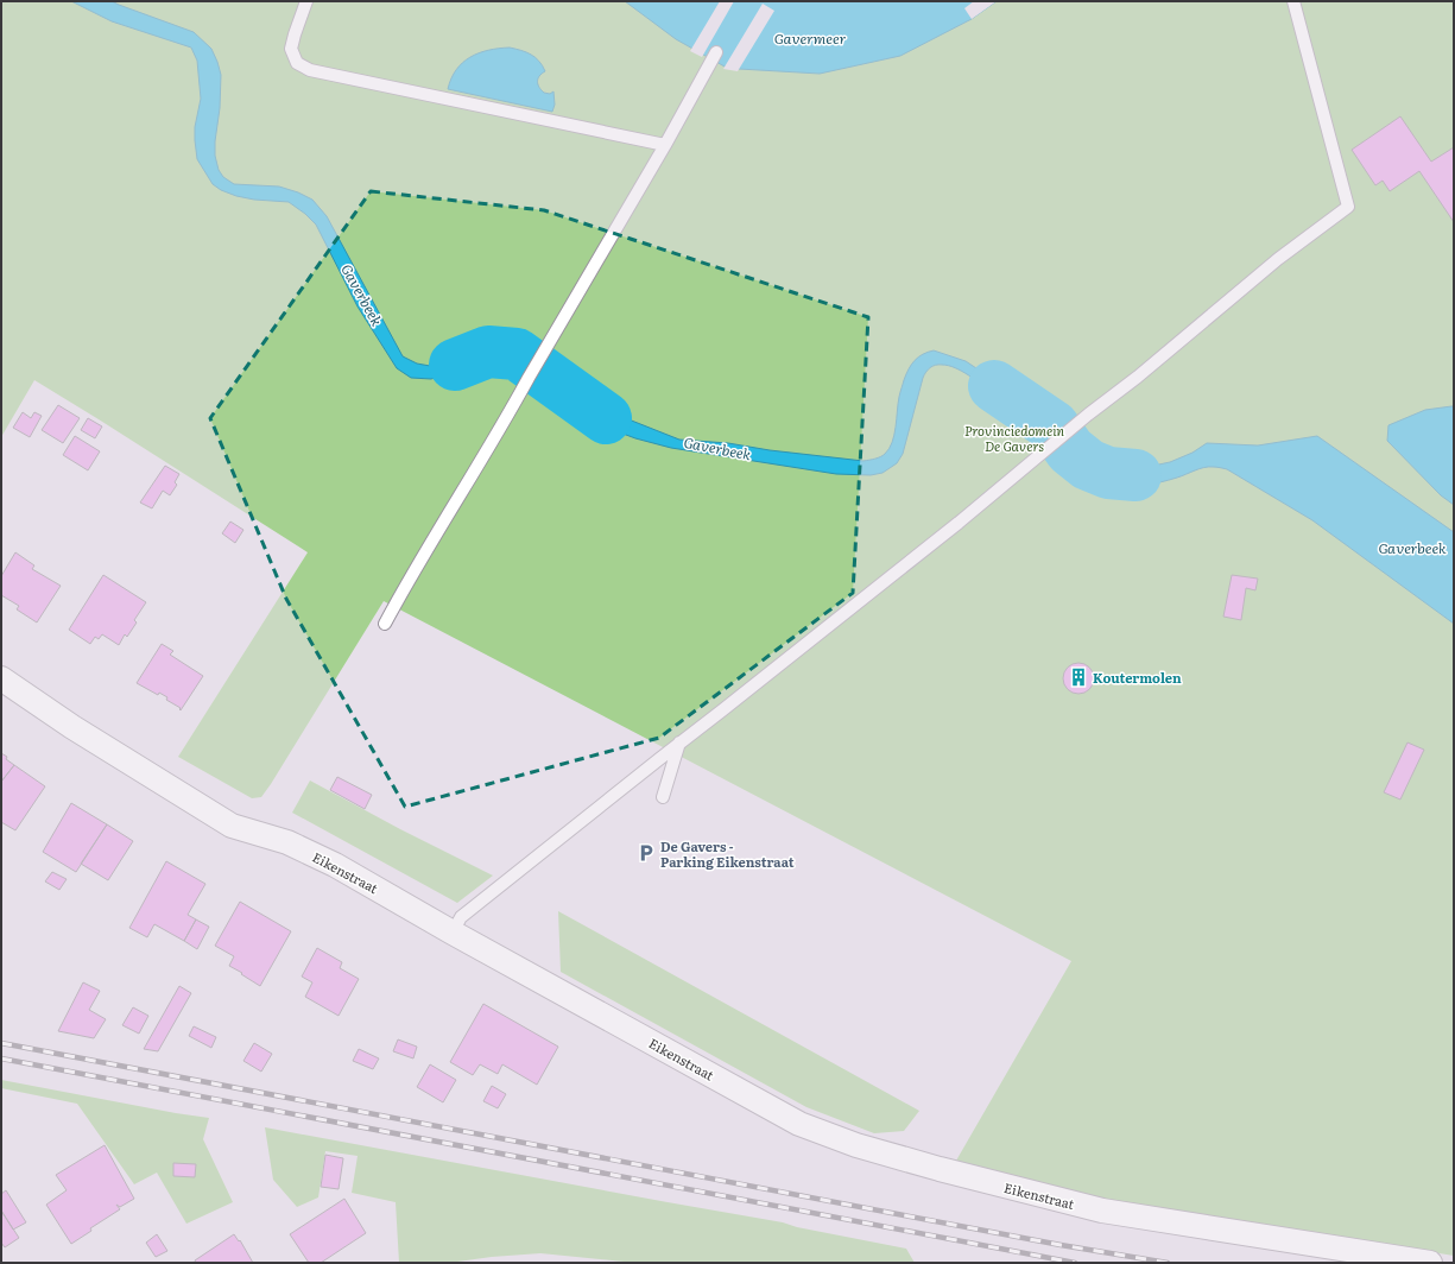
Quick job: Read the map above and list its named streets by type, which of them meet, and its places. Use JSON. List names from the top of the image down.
{
  "streets": {
    "street": ["Eikenstraat"]
  },
  "water": ["Gavermeer", "Gaverbeek"],
  "parks": ["Provinciedomein De Gavers"],
  "places": {
    "building": ["Koutermolen"],
    "parking": ["De Gavers - Parking Eikenstraat"]
  }
}
